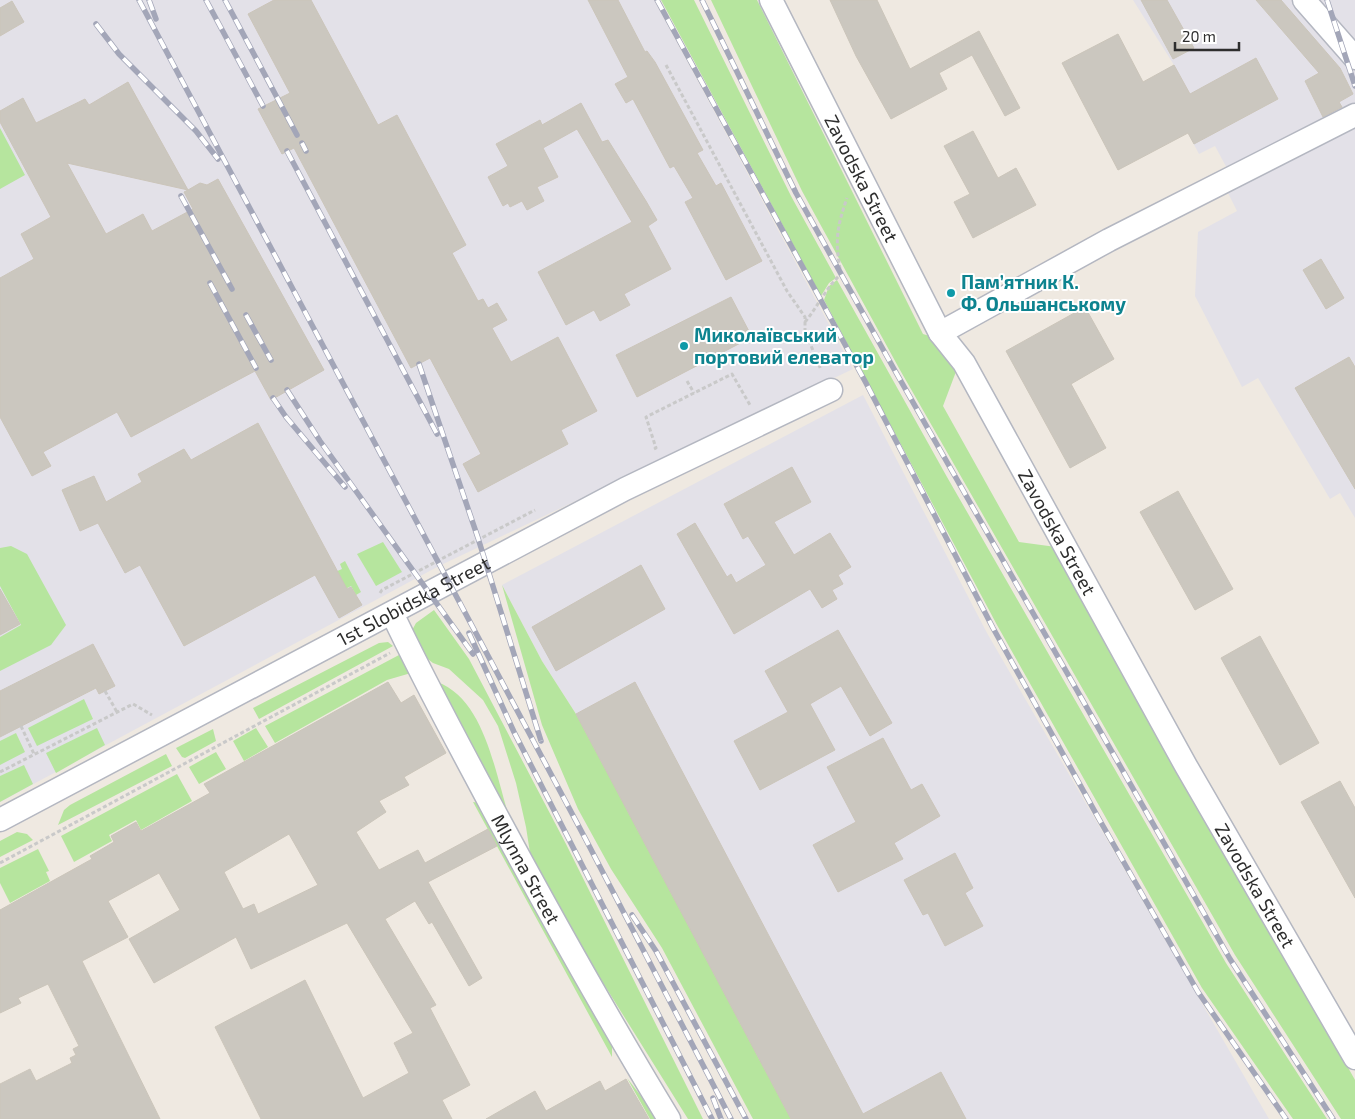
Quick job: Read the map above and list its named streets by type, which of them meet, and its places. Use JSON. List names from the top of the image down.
{
  "streets": {
    "street": ["Zavodska Street", "1st Slobidska Street", "Mlynna Street"]
  },
  "crossings": [
    ["1st Slobidska Street", "Mlynna Street"]
  ],
  "places": ["Пам’ятник К. Ф. Ольшанському", "Миколаївський портовий елеватор"],
  "scale_bar": "20 m"
}
